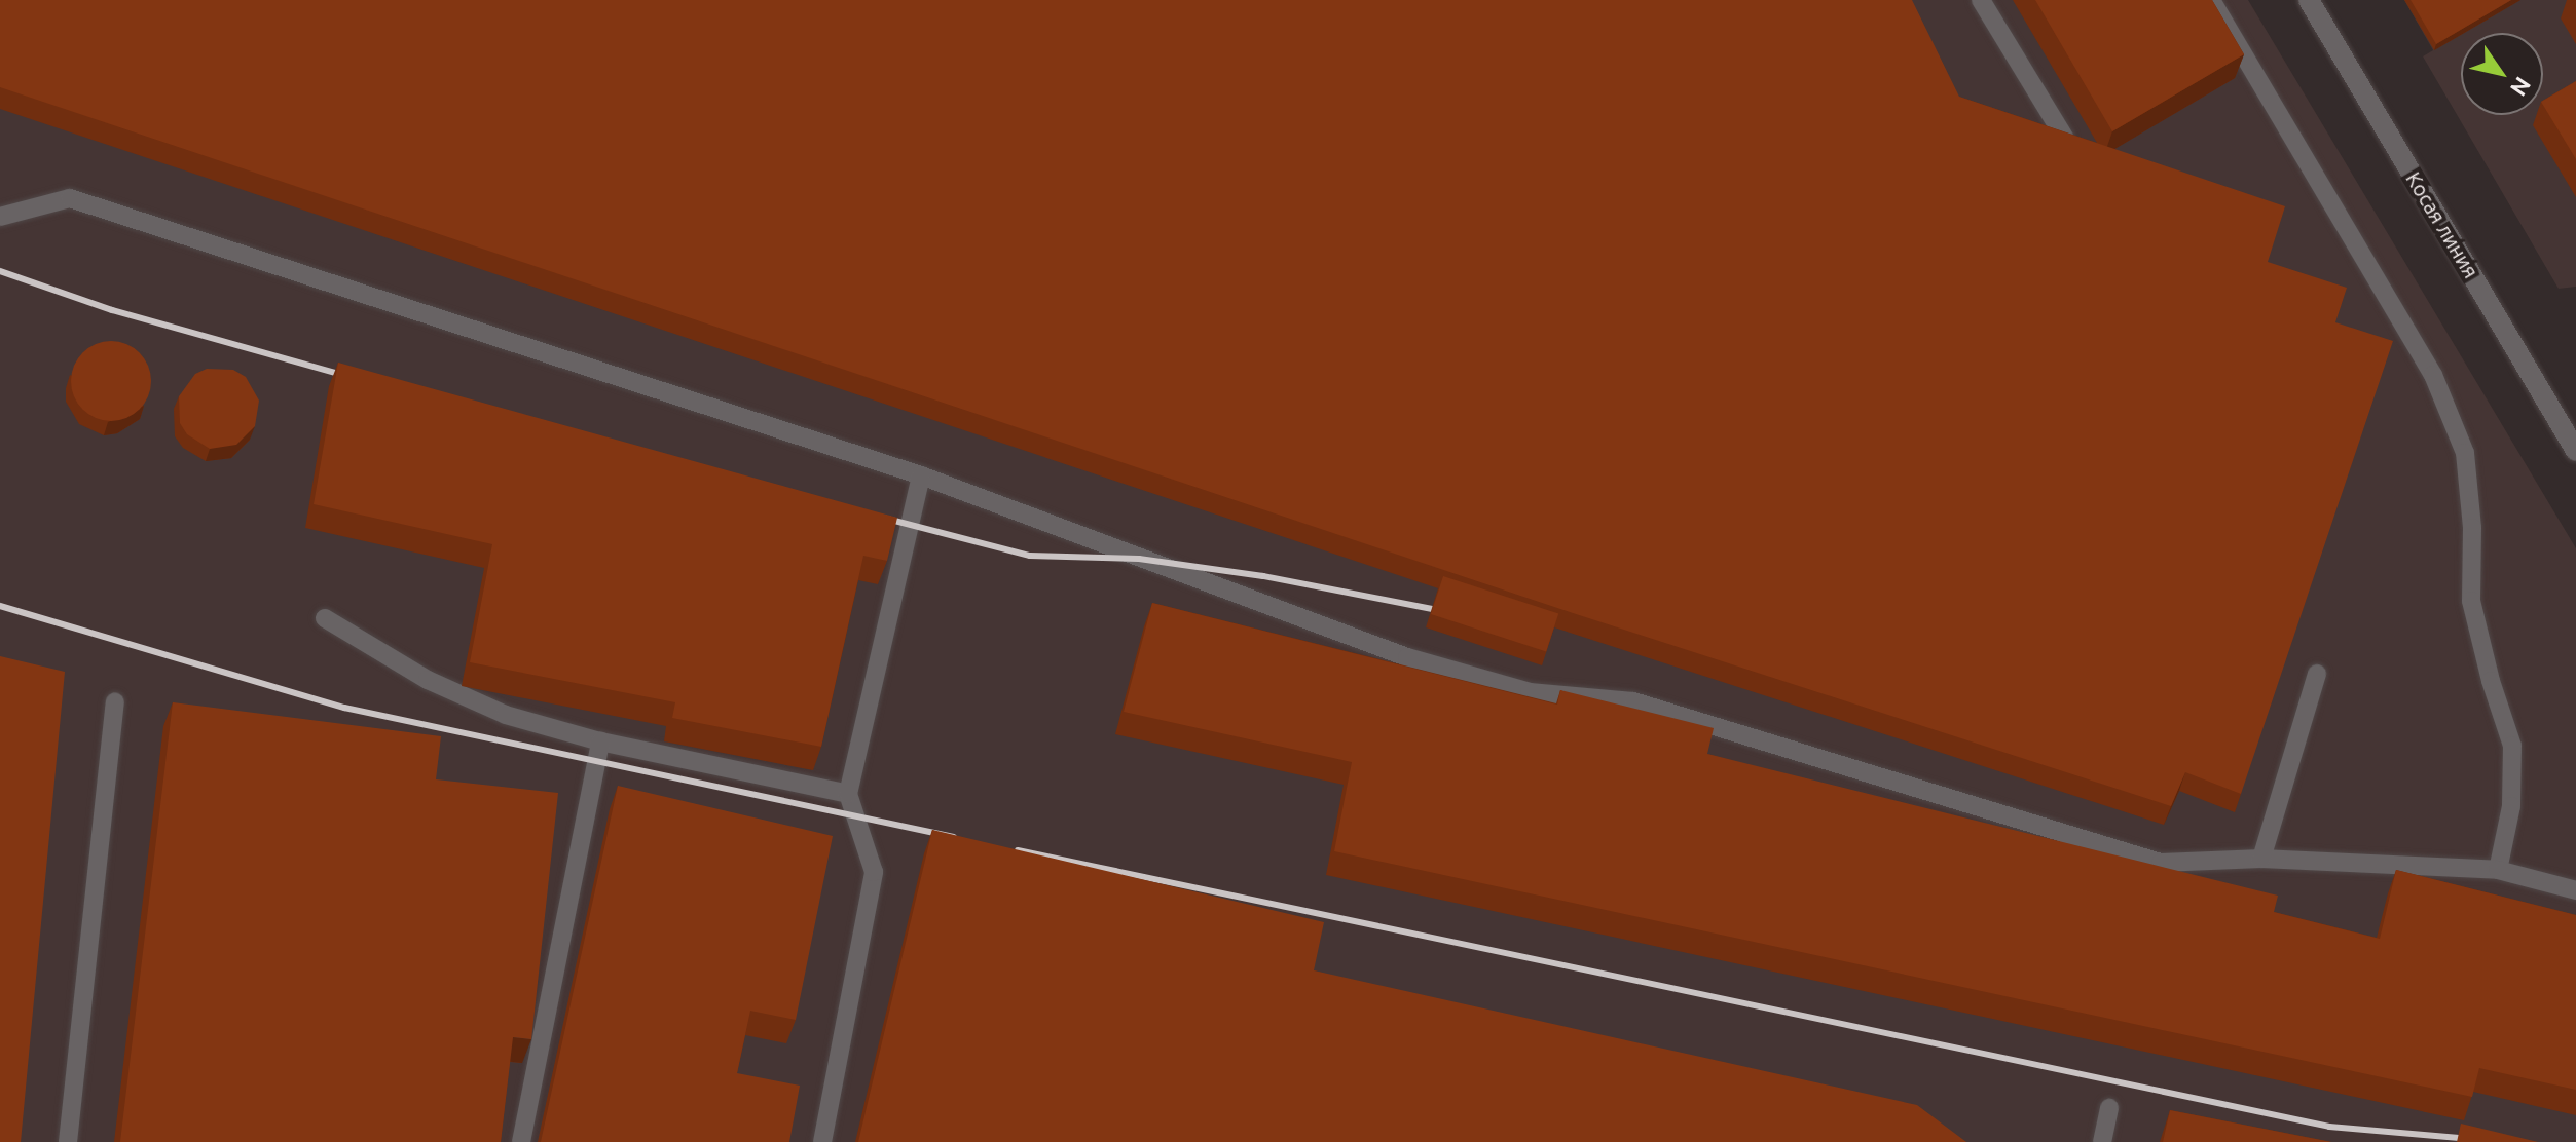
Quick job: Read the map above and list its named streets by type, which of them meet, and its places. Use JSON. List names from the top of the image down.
{
  "streets": {
    "street": ["Косая линия"]
  },
  "north": "bottom right"
}
